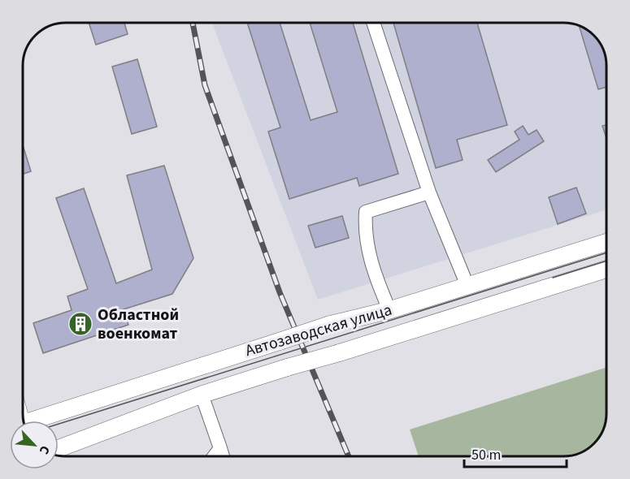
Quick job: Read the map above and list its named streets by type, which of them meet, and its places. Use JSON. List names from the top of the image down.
{
  "streets": {
    "main road": ["Автозаводская улица"]
  },
  "places": {
    "building": ["Областной военкомат"]
  },
  "scale_bar": "50 m",
  "north": "bottom right"
}
